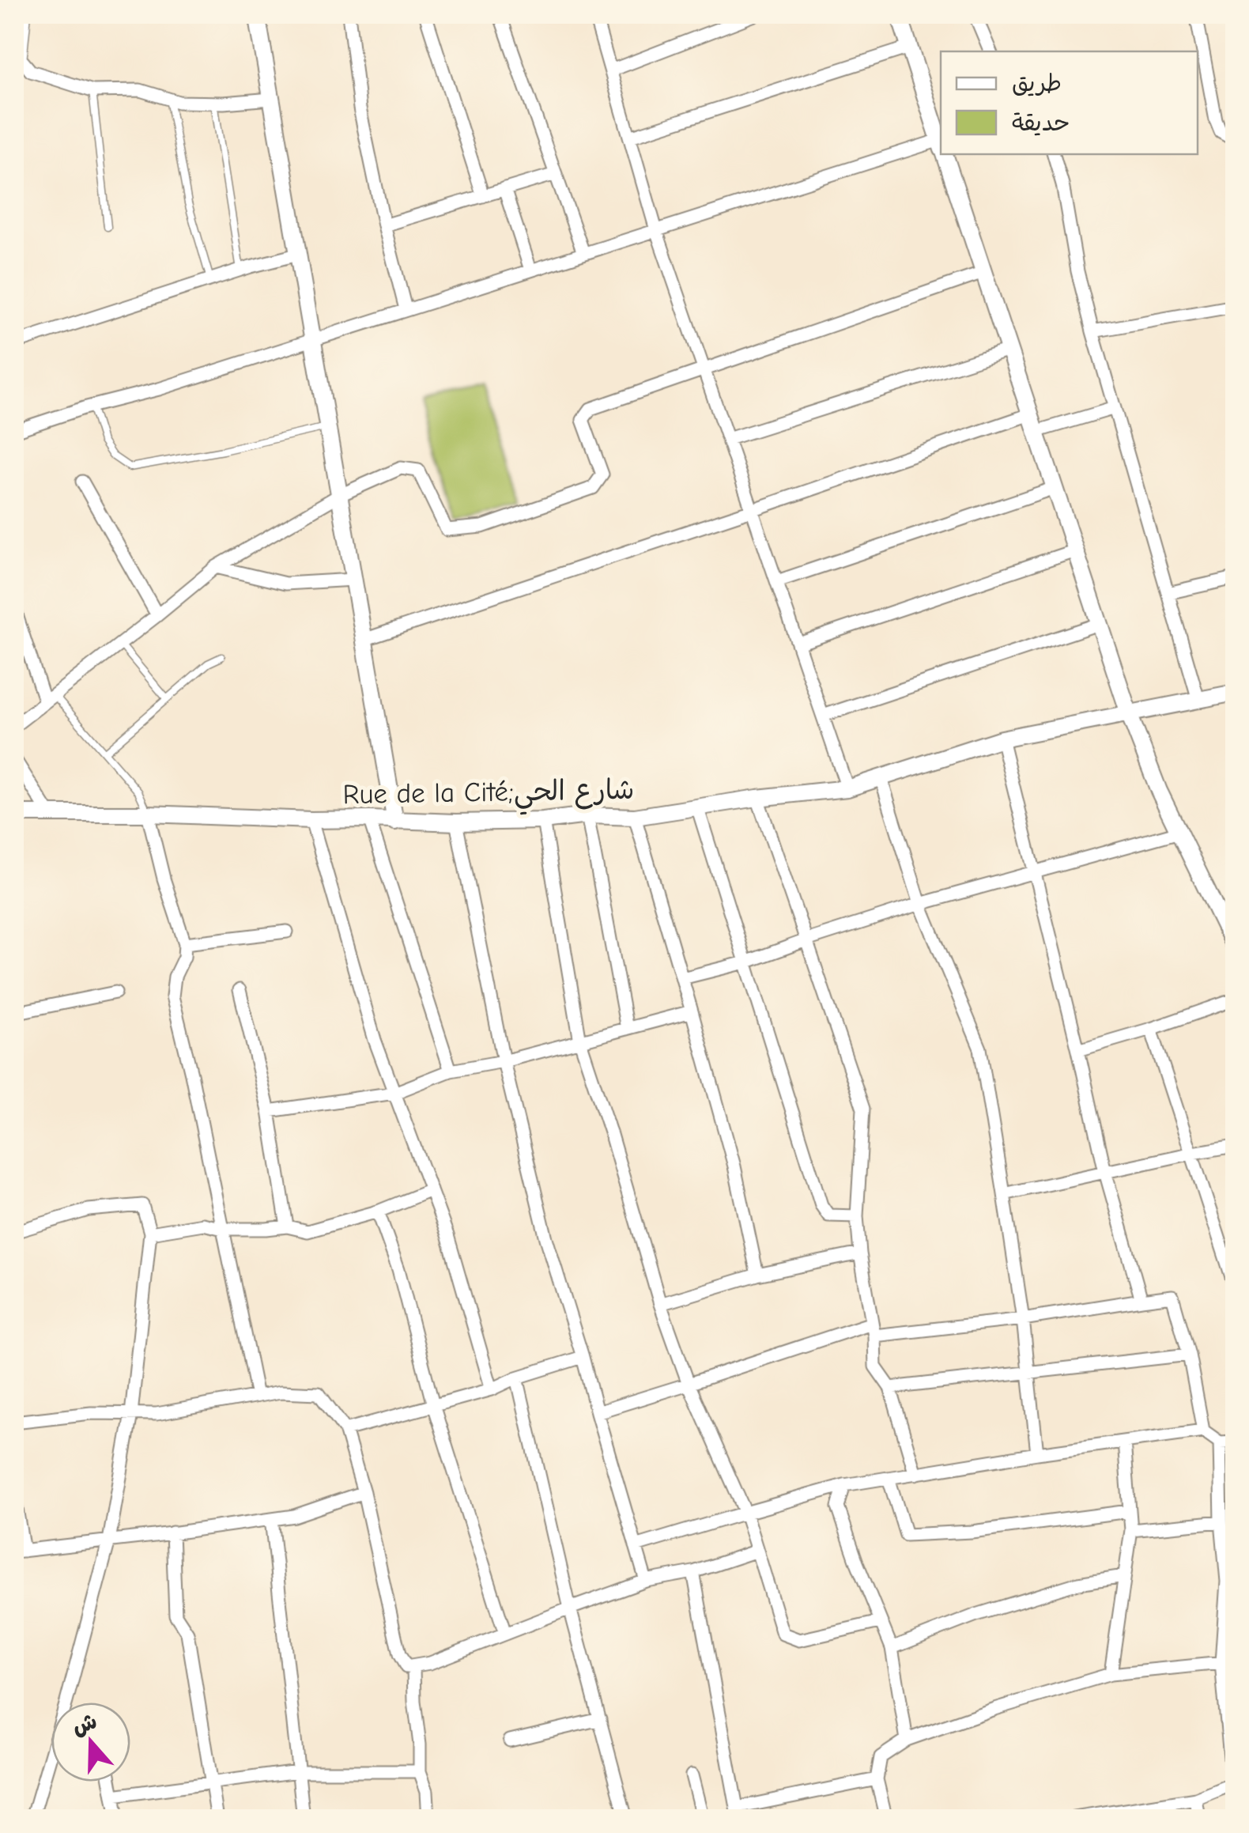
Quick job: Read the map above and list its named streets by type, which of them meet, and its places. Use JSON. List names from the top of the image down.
{
  "streets": {
    "street": ["Rue de la Cité;شارع الحي"]
  },
  "legend": ["طريق", "حديقة"],
  "north": "top"
}
